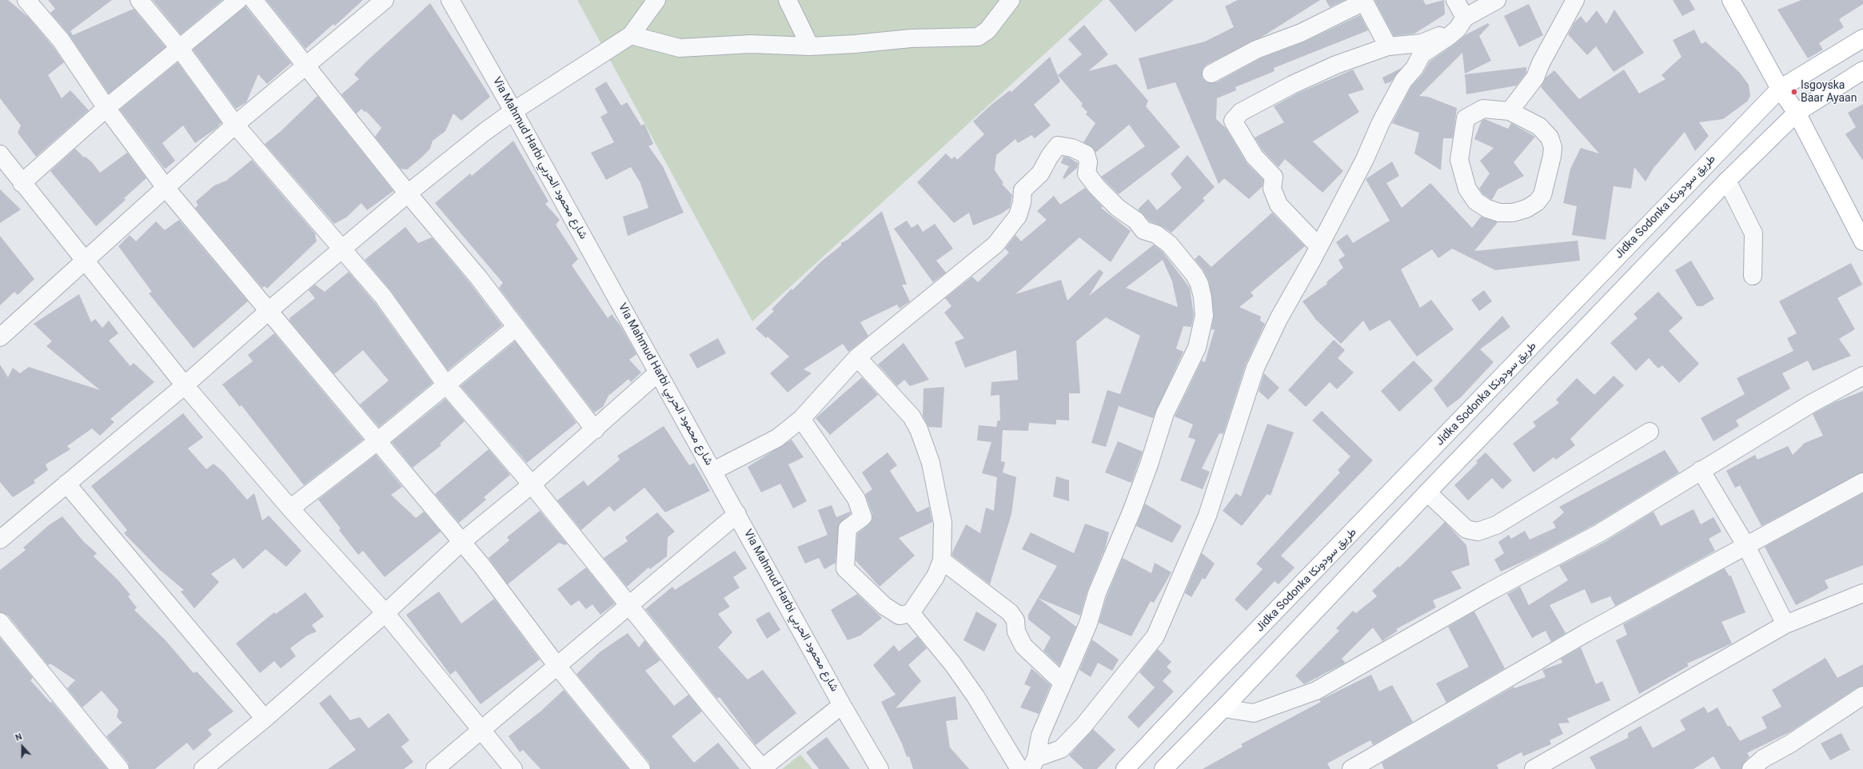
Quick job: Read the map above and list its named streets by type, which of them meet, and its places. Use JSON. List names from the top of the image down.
{
  "streets": {
    "main road": ["Jidka Sodonka طريق سودونكا"],
    "street": ["Via Mahmud Harbi شارع محمود الحربي"]
  },
  "places": ["Isgoyska Baar Ayaan"],
  "north": "top"
}
